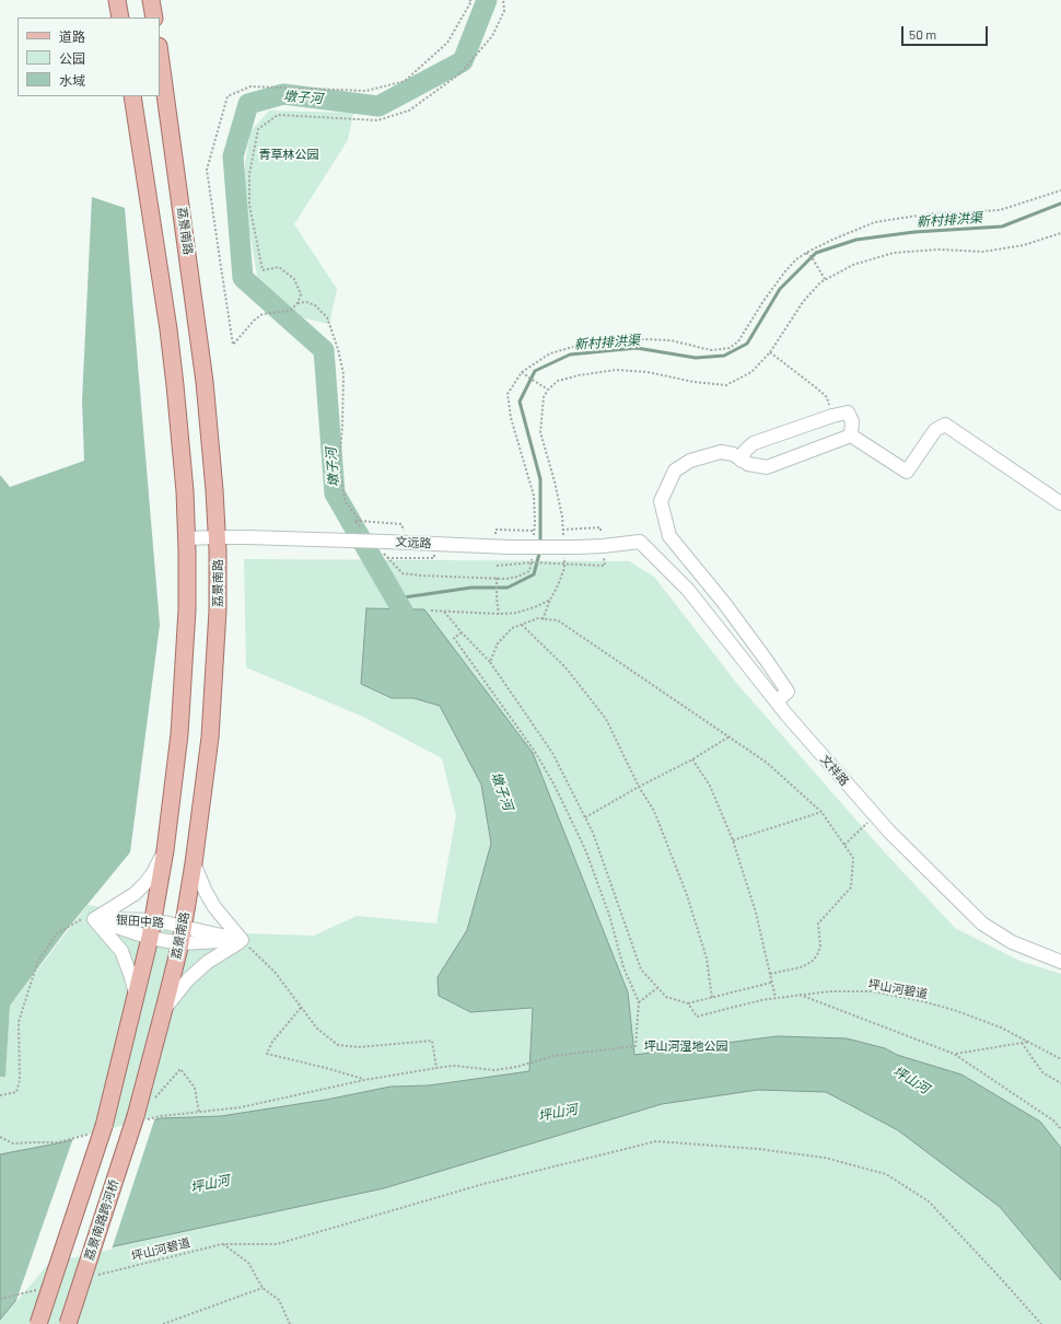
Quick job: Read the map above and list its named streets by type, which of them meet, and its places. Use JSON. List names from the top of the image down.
{
  "streets": {
    "main road": ["荔景南路", "荔景南路跨河桥"],
    "street": ["文远路", "文祥路", "银田中路"],
    "path": ["坪山河碧道"]
  },
  "crossings": [
    ["荔景南路", "文远路"],
    ["荔景南路", "银田中路"],
    ["荔景南路", "荔景南路跨河桥"],
    ["文远路", "文祥路"]
  ],
  "water": ["墩子河", "新村排洪渠", "坪山河"],
  "parks": ["青草林公园", "坪山河湿地公园"],
  "legend": ["道路", "公园", "水域"],
  "scale_bar": "50 m"
}
